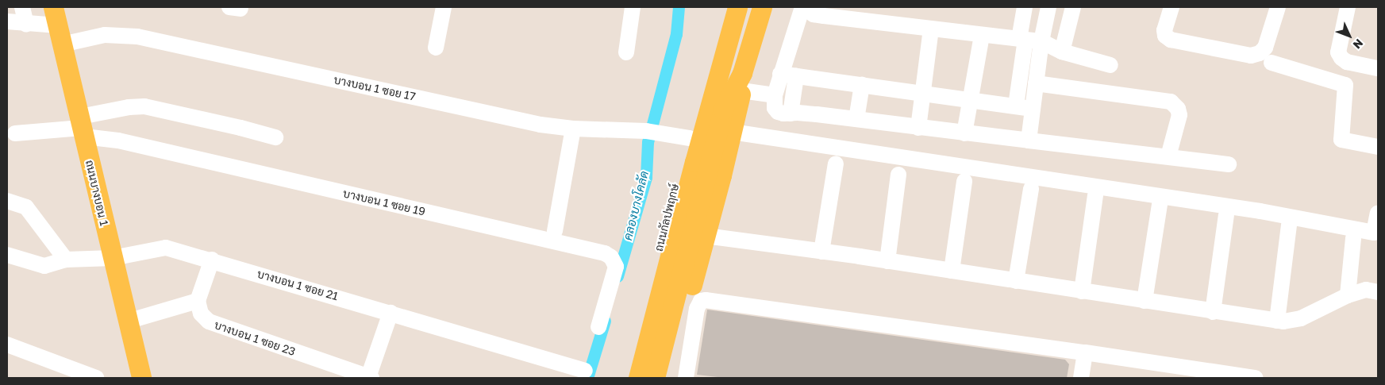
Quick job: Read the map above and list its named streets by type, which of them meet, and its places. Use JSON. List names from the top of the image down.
{
  "streets": {
    "main road": ["ถนนบางบอน 1", "ถนนกัลปพฤกษ์"],
    "street": [
      "บางบอน 1 ซอย 17",
      "บางบอน 1 ซอย 19",
      "บางบอน 1 ซอย 21",
      "บางบอน 1 ซอย 23"
    ]
  },
  "crossings": [
    ["บางบอน 1 ซอย 17", "ถนนบางบอน 1"],
    ["บางบอน 1 ซอย 17", "ถนนกัลปพฤกษ์"],
    ["ถนนบางบอน 1", "บางบอน 1 ซอย 19"],
    ["ถนนบางบอน 1", "บางบอน 1 ซอย 21"]
  ],
  "water": ["คลองบางโคลัด"],
  "north": "bottom right"
}
